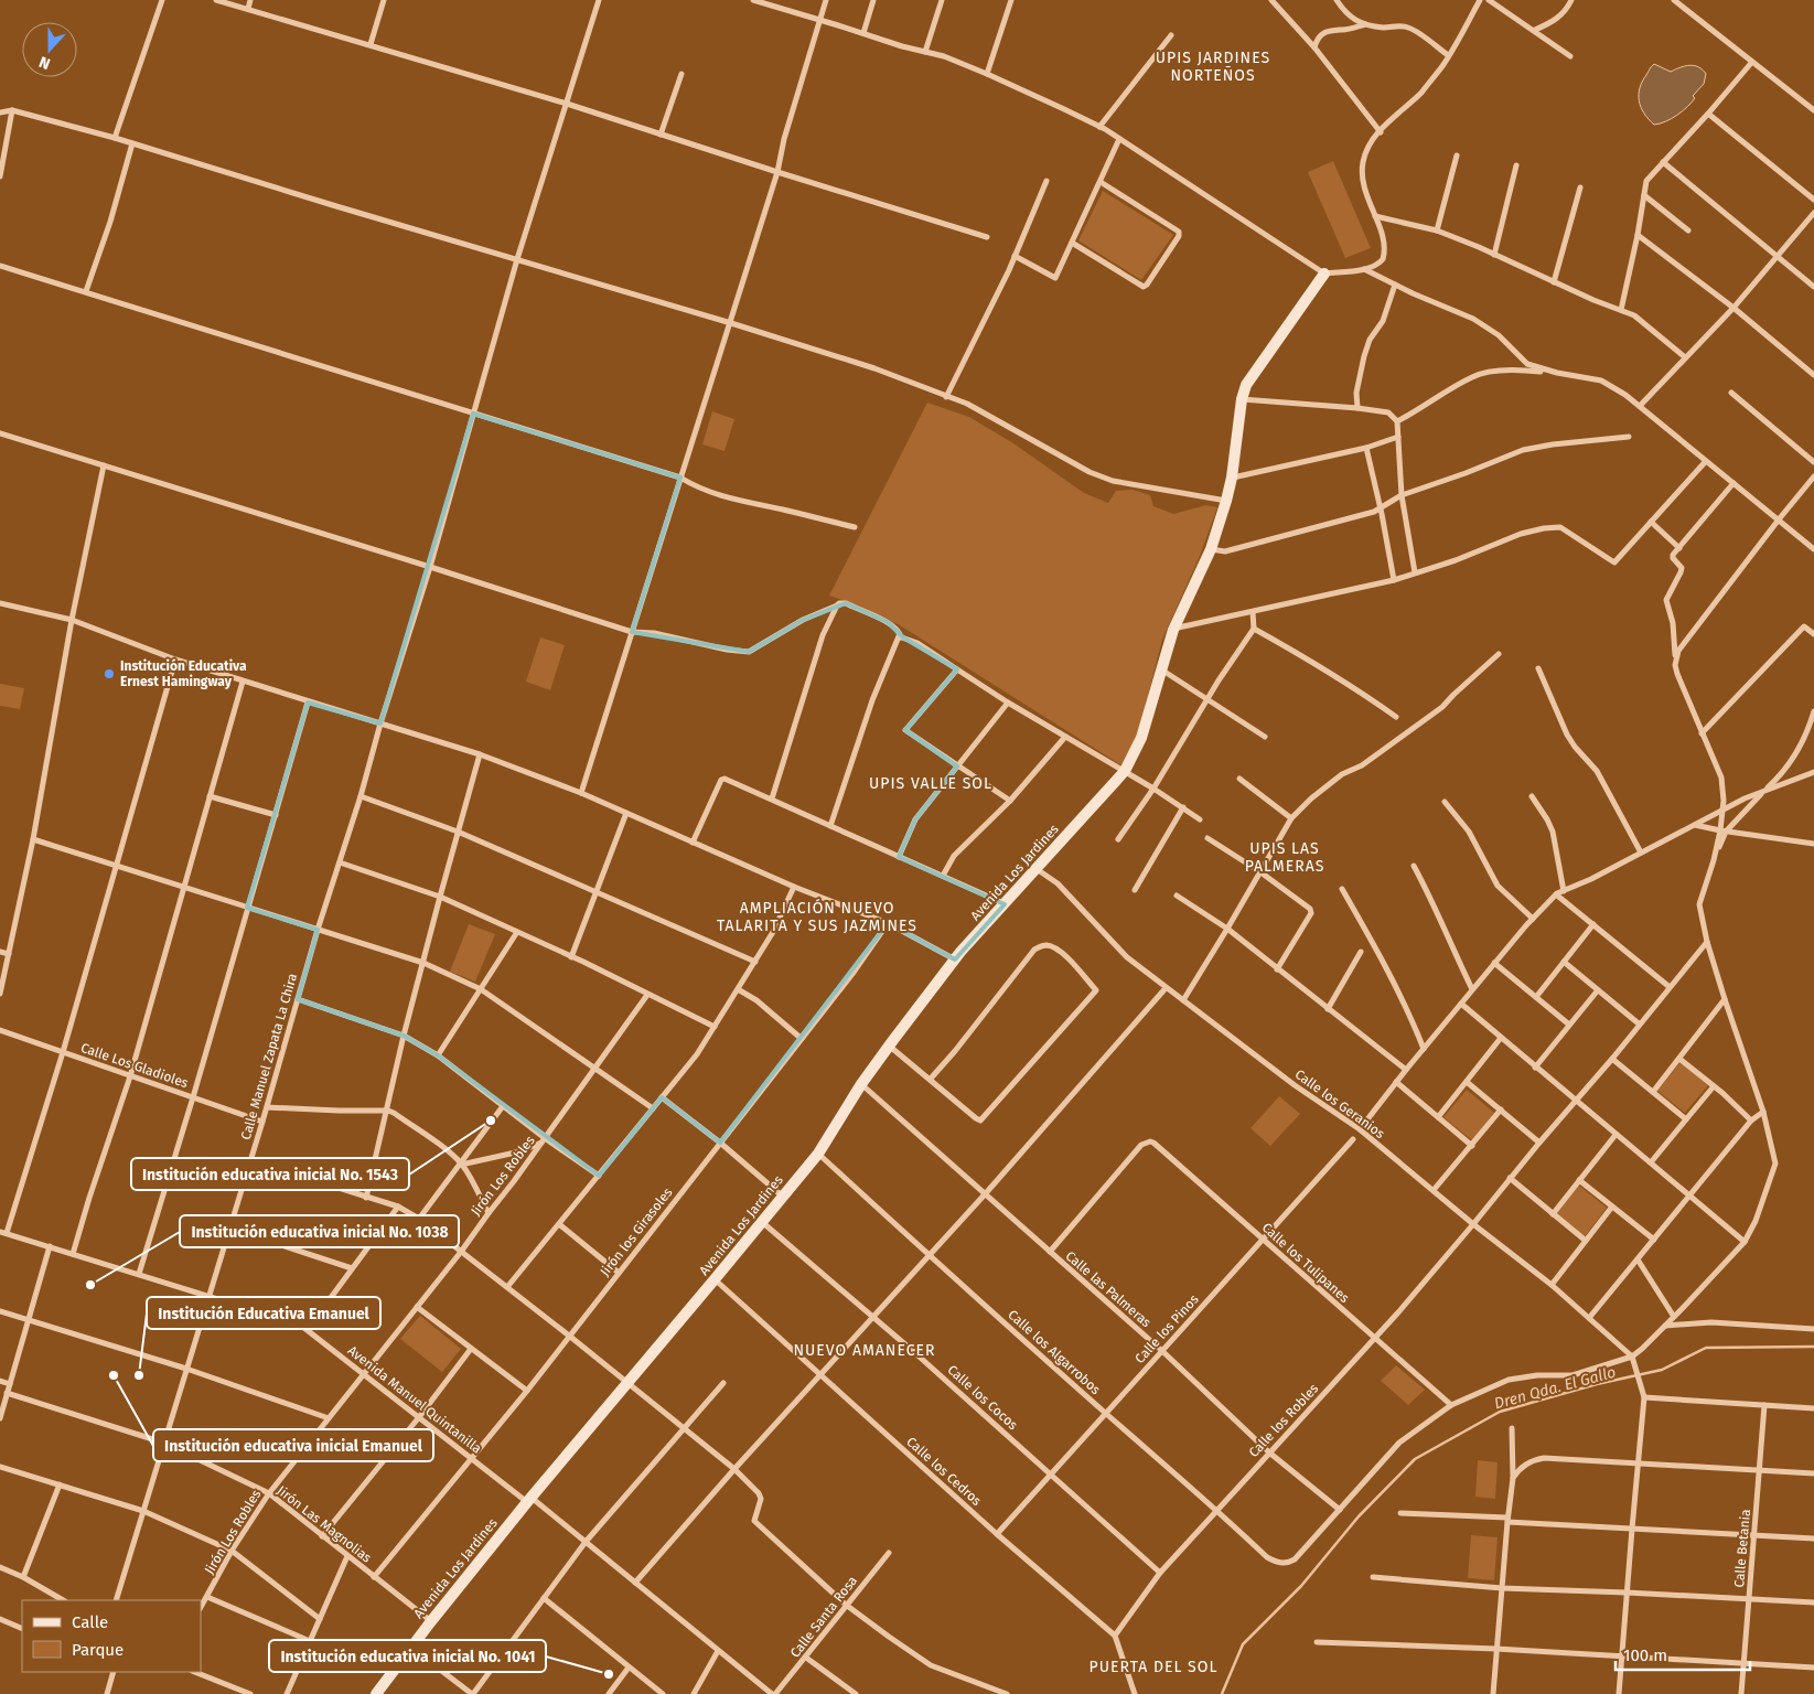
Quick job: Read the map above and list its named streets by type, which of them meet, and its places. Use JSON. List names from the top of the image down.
{
  "streets": {
    "street": [
      "Avenida Los Jardines",
      "Calle Manuel Zapata La Chira",
      "Calle Los Gladioles",
      "Calle los Geranios",
      "Jirón Los Robles",
      "Jirón los Girasoles",
      "Calle los Tulipanes",
      "Calle las Palmeras",
      "Calle los Pinos",
      "Calle los Algarrobos",
      "Calle los Cocos",
      "Avenida Manuel Quintanilla",
      "Calle los Robles",
      "Calle los Cedros",
      "Jirón Las Magnolias",
      "Calle Betania",
      "Calle Santa Rosa"
    ]
  },
  "crossings": [
    ["Avenida Los Jardines", "Calle los Geranios"],
    ["Avenida Los Jardines", "Calle las Palmeras"],
    ["Avenida Los Jardines", "Calle los Algarrobos"],
    ["Avenida Los Jardines", "Calle los Cocos"],
    ["Avenida Los Jardines", "Avenida Manuel Quintanilla"],
    ["Avenida Los Jardines", "Calle los Cedros"],
    ["Avenida Los Jardines", "Jirón Las Magnolias"],
    ["Calle Manuel Zapata La Chira", "Calle Los Gladioles"],
    ["Calle Manuel Zapata La Chira", "Avenida Manuel Quintanilla"],
    ["Calle Manuel Zapata La Chira", "Jirón Las Magnolias"],
    ["Calle los Geranios", "Calle los Robles"],
    ["Jirón Los Robles", "Avenida Manuel Quintanilla"],
    ["Jirón Los Robles", "Jirón Las Magnolias"],
    ["Jirón los Girasoles", "Avenida Manuel Quintanilla"],
    ["Jirón los Girasoles", "Jirón Las Magnolias"],
    ["Calle los Tulipanes", "Calle las Palmeras"],
    ["Calle los Tulipanes", "Calle los Pinos"],
    ["Calle los Tulipanes", "Calle los Robles"],
    ["Calle las Palmeras", "Calle los Pinos"],
    ["Calle las Palmeras", "Calle los Algarrobos"],
    ["Calle las Palmeras", "Calle los Robles"],
    ["Calle los Pinos", "Calle los Algarrobos"],
    ["Calle los Pinos", "Calle los Cocos"],
    ["Calle los Pinos", "Calle los Cedros"],
    ["Calle los Algarrobos", "Calle los Robles"],
    ["Calle los Cocos", "Calle los Robles"],
    ["Avenida Manuel Quintanilla", "Calle Santa Rosa"],
    ["Calle los Robles", "Calle los Cedros"]
  ],
  "districts": [
    "UPIS JARDINES NORTEÑOS",
    "UPIS VALLE SOL",
    "UPIS LAS PALMERAS",
    "AMPLIACIÓN NUEVO TALARITA Y SUS JAZMINES",
    "NUEVO AMANECER",
    "PUERTA DEL SOL"
  ],
  "water": ["Dren Qda. El Gallo"],
  "places": [
    "Institución Educativa Ernest Hamingway",
    "Institución educativa inicial No. 1543",
    "Institución educativa inicial No. 1038",
    "Institución educativa inicial Emanuel",
    "Institución Educativa Emanuel",
    "Institución educativa inicial No. 1041"
  ],
  "legend": ["Calle", "Parque"],
  "scale_bar": "100 m",
  "north": "bottom"
}
